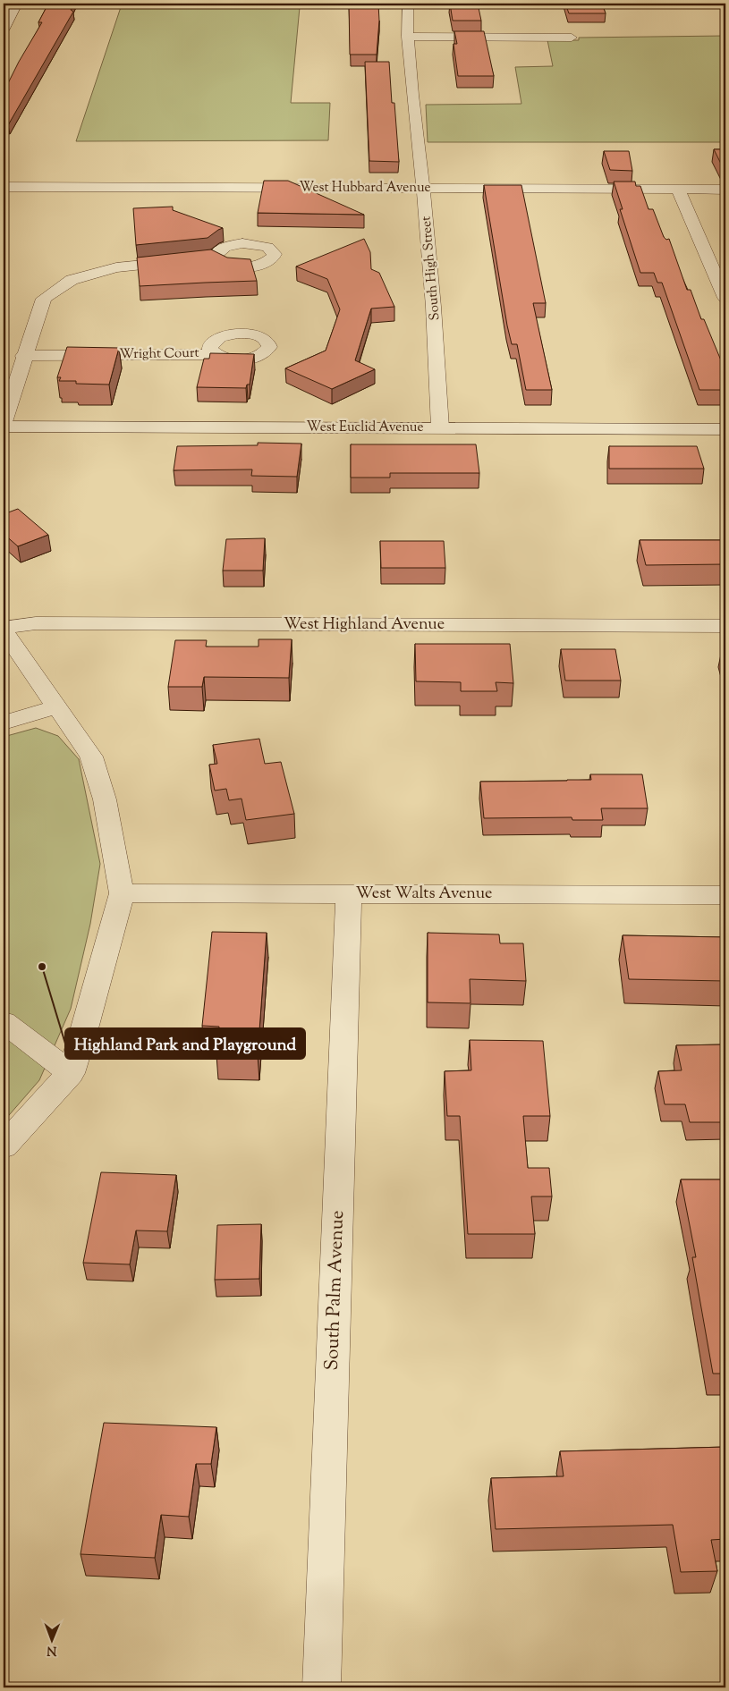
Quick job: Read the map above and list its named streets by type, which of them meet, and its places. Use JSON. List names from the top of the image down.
{
  "streets": {
    "street": [
      "West Hubbard Avenue",
      "South High Street",
      "Wright Court",
      "West Euclid Avenue",
      "West Highland Avenue",
      "West Walts Avenue",
      "South Palm Avenue"
    ]
  },
  "crossings": [
    ["West Hubbard Avenue", "South High Street"],
    ["South High Street", "West Euclid Avenue"],
    ["West Walts Avenue", "South Palm Avenue"]
  ],
  "places": ["Highland Park and Playground"],
  "north": "bottom"
}
